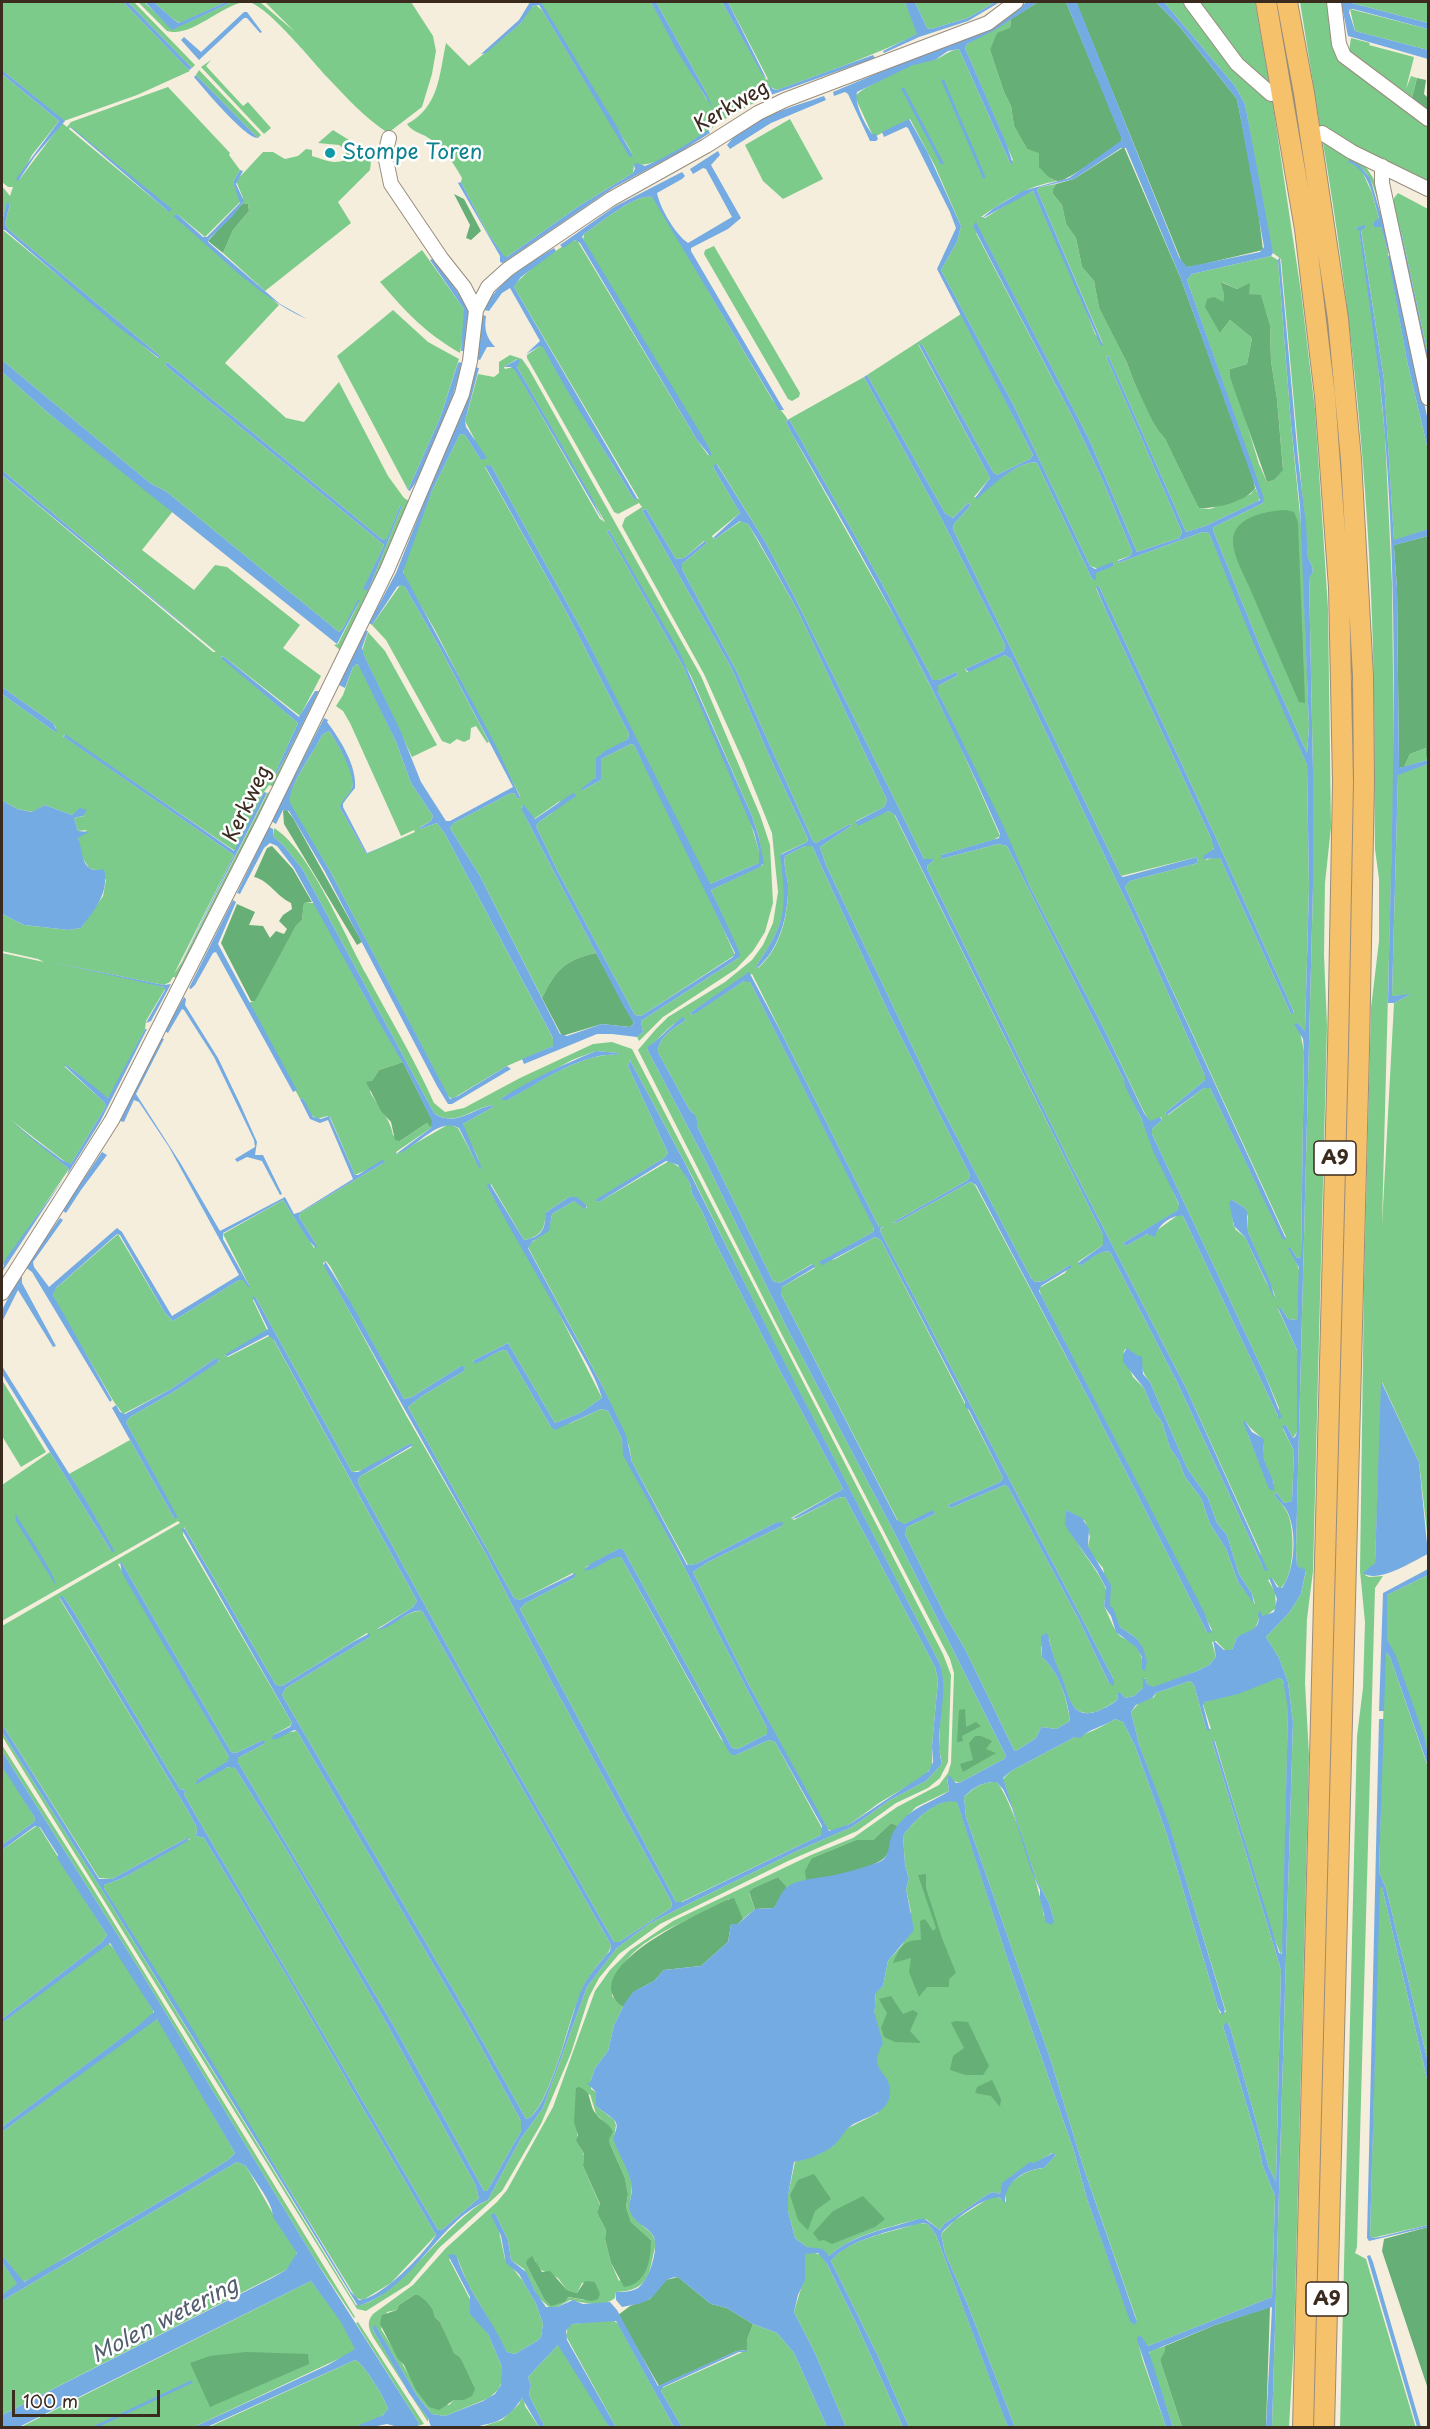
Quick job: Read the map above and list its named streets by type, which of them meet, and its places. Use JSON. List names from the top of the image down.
{
  "streets": {
    "highway": ["A9"],
    "street": ["Kerkweg"]
  },
  "water": ["Molen wetering"],
  "places": ["Stompe Toren"],
  "scale_bar": "100 m"
}
